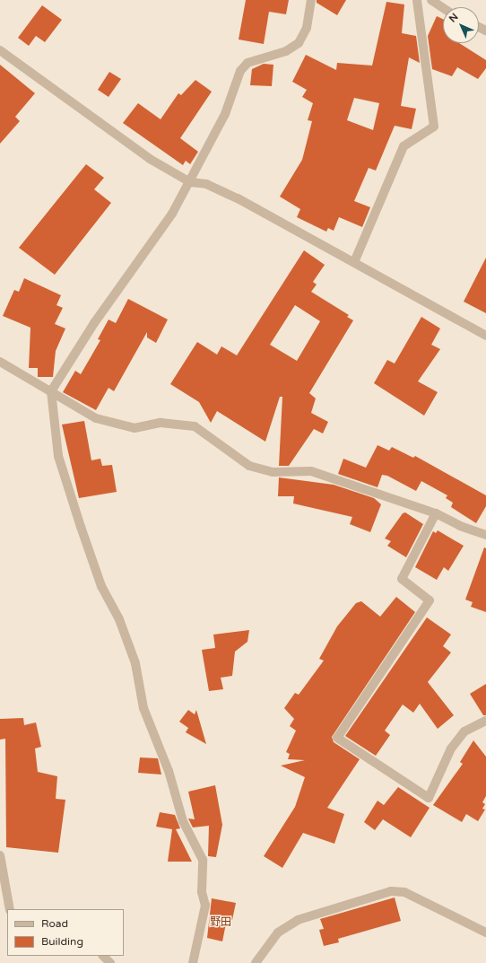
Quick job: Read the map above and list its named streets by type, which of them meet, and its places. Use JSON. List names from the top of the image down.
{
  "districts": ["野田"],
  "legend": ["Road", "Building"],
  "north": "top left"
}
